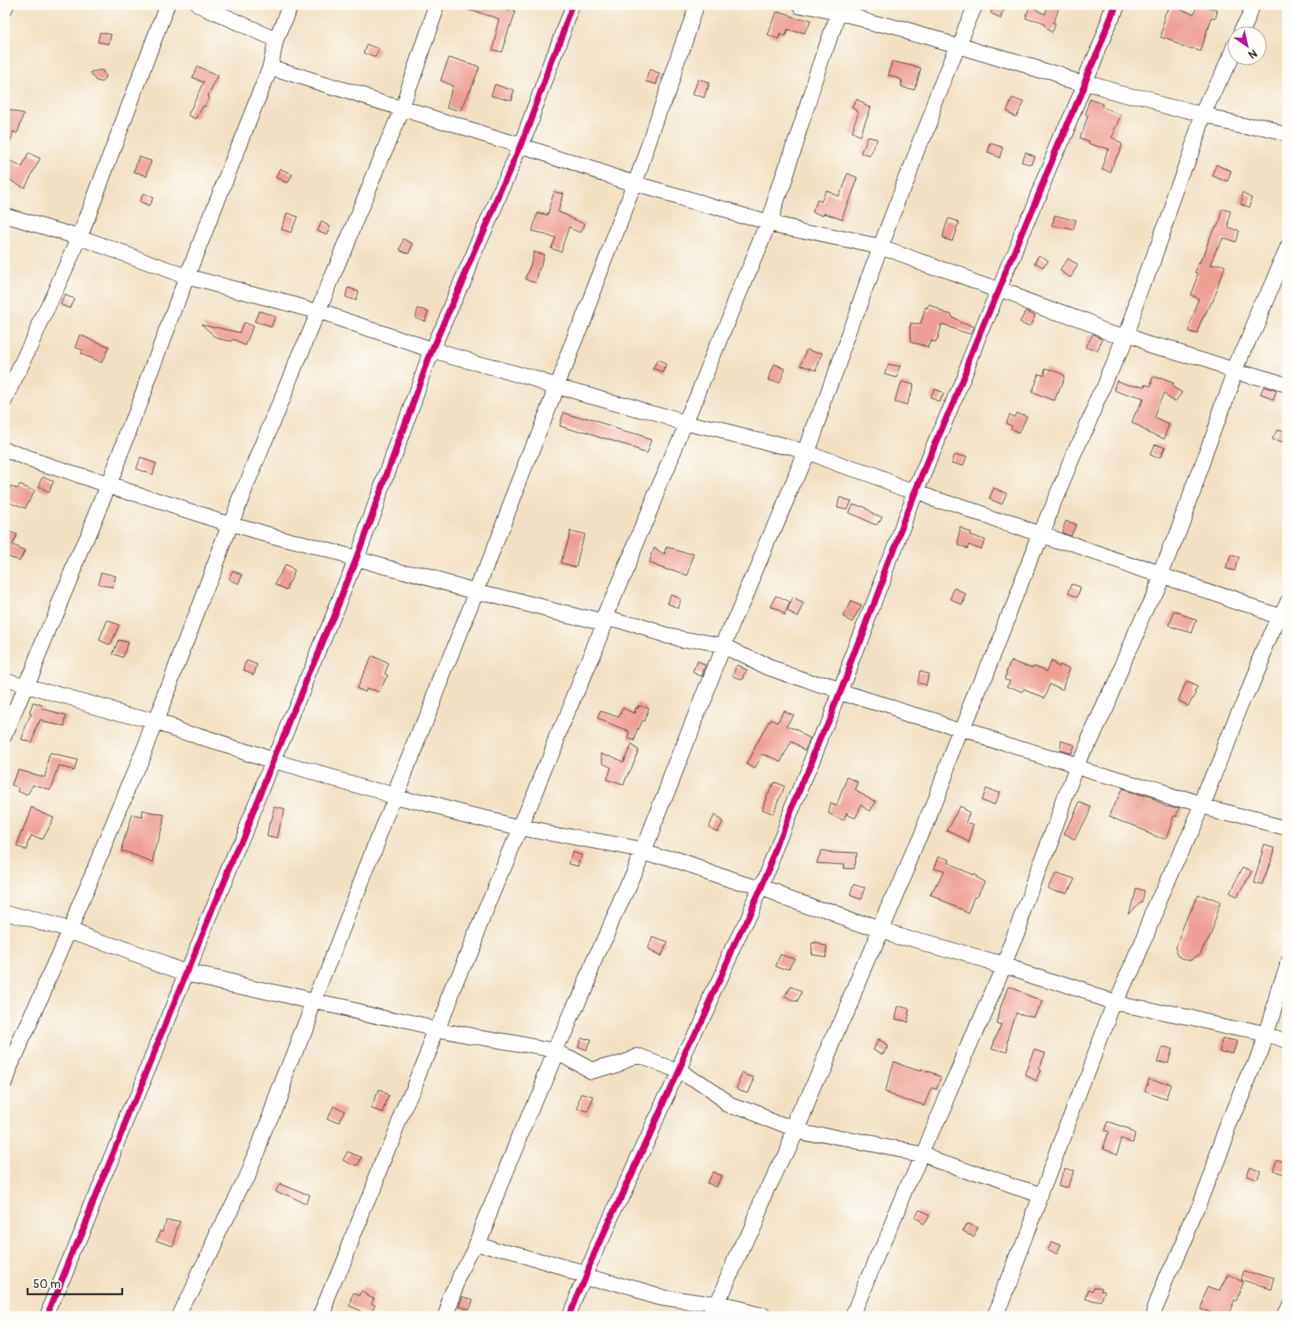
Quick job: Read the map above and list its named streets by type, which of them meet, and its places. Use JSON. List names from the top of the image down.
{
  "scale_bar": "50 m",
  "north": "bottom right"
}
